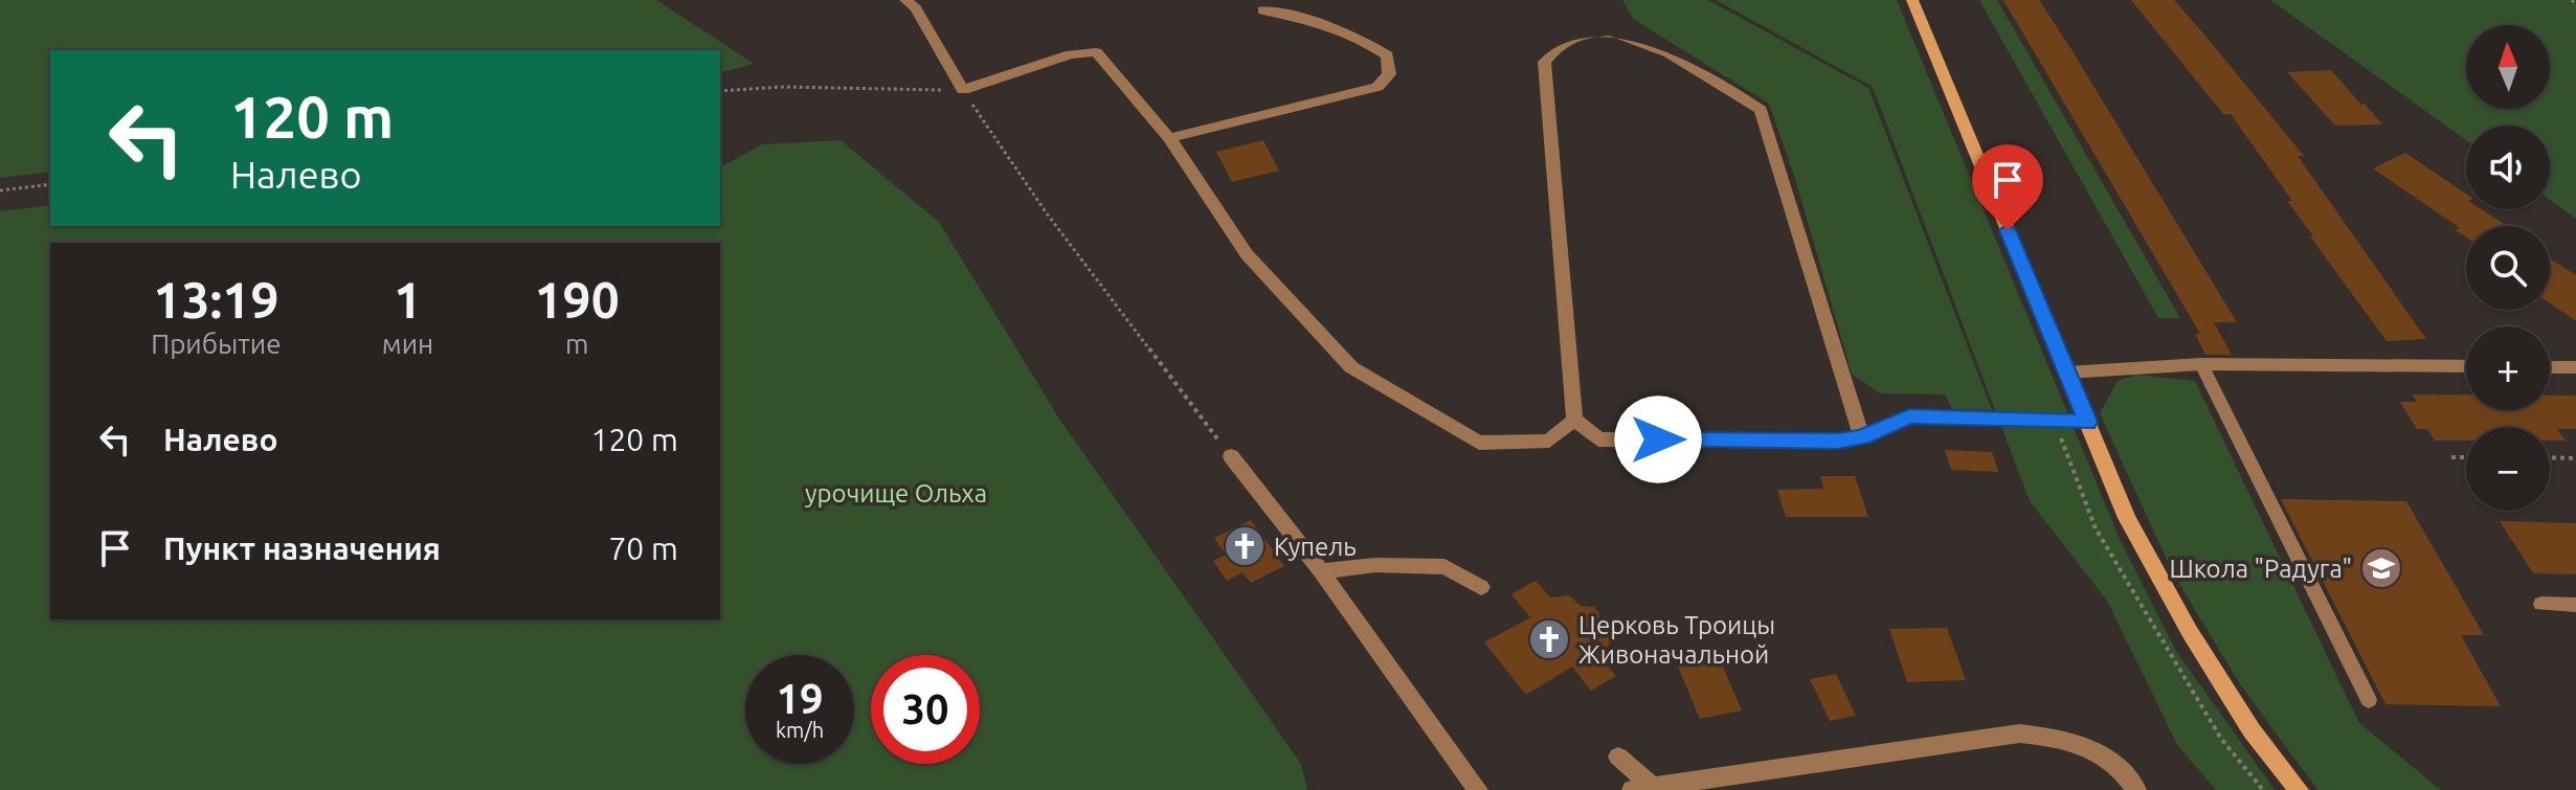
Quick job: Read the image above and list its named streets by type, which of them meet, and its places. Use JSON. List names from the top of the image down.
{
  "parks": ["урочище Ольха"],
  "places": {
    "church": ["Купель", "Церковь Троицы Живоначальной"],
    "school or university": ["Школа \"Радуга\""]
  },
  "north": "top",
  "page": {
    "map_buttons": ["+", "−"],
    "turn": ["120 m", "Налево"],
    "eta": [
      "13:19",
      "Прибытие",
      "1",
      "мин",
      "190",
      "m"
    ],
    "list": [
      {
        "name": "Налево",
        "value": "120 m"
      },
      {
        "name": "Пункт назначения",
        "value": "70 m"
      }
    ],
    "speed": "19 km/h",
    "limit": "30"
  }
}
